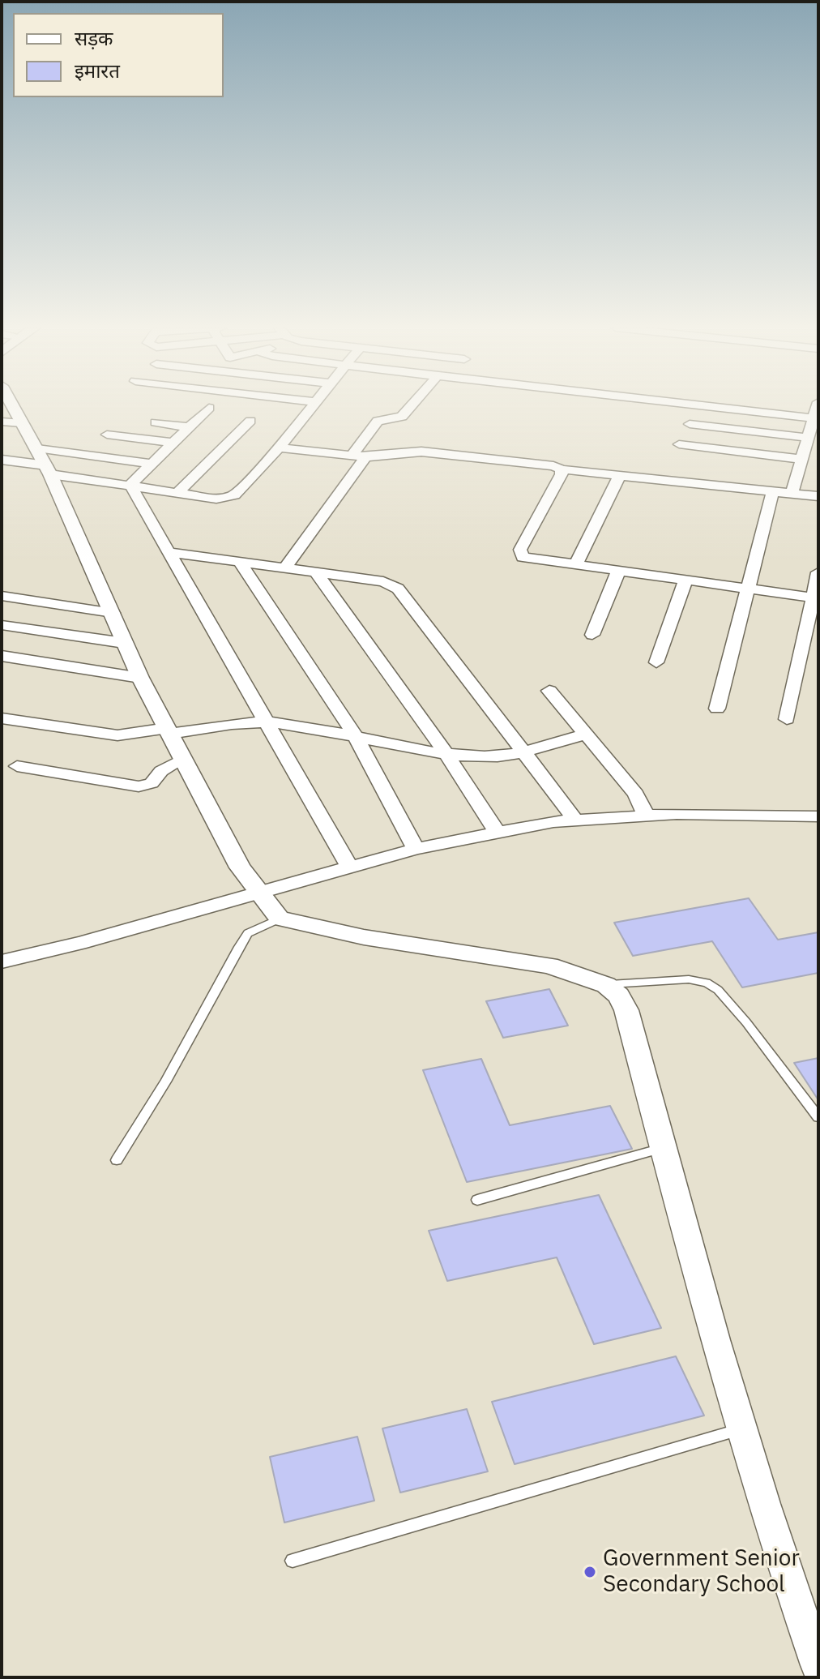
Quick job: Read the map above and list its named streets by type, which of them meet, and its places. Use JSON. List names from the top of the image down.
{
  "places": ["Government Senior Secondary School"],
  "legend": ["सड़क", "इमारत"]
}
